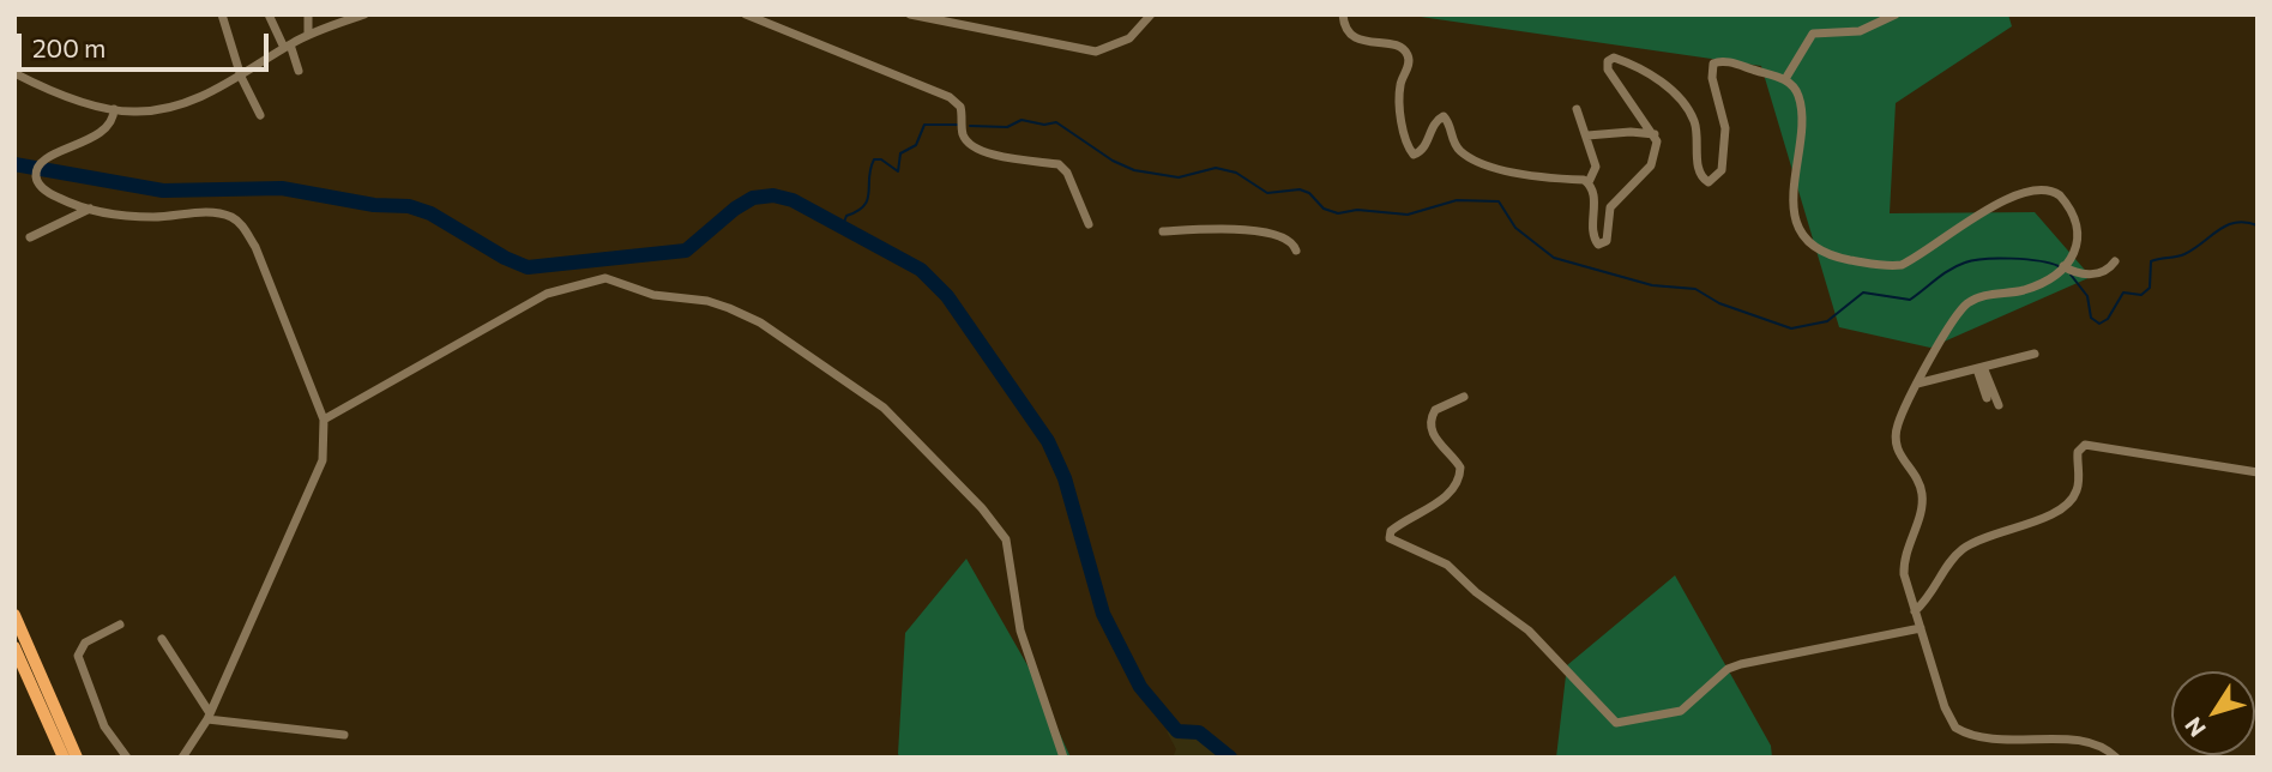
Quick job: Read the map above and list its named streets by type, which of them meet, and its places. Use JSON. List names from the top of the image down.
{
  "scale_bar": "200 m",
  "north": "bottom left"
}
